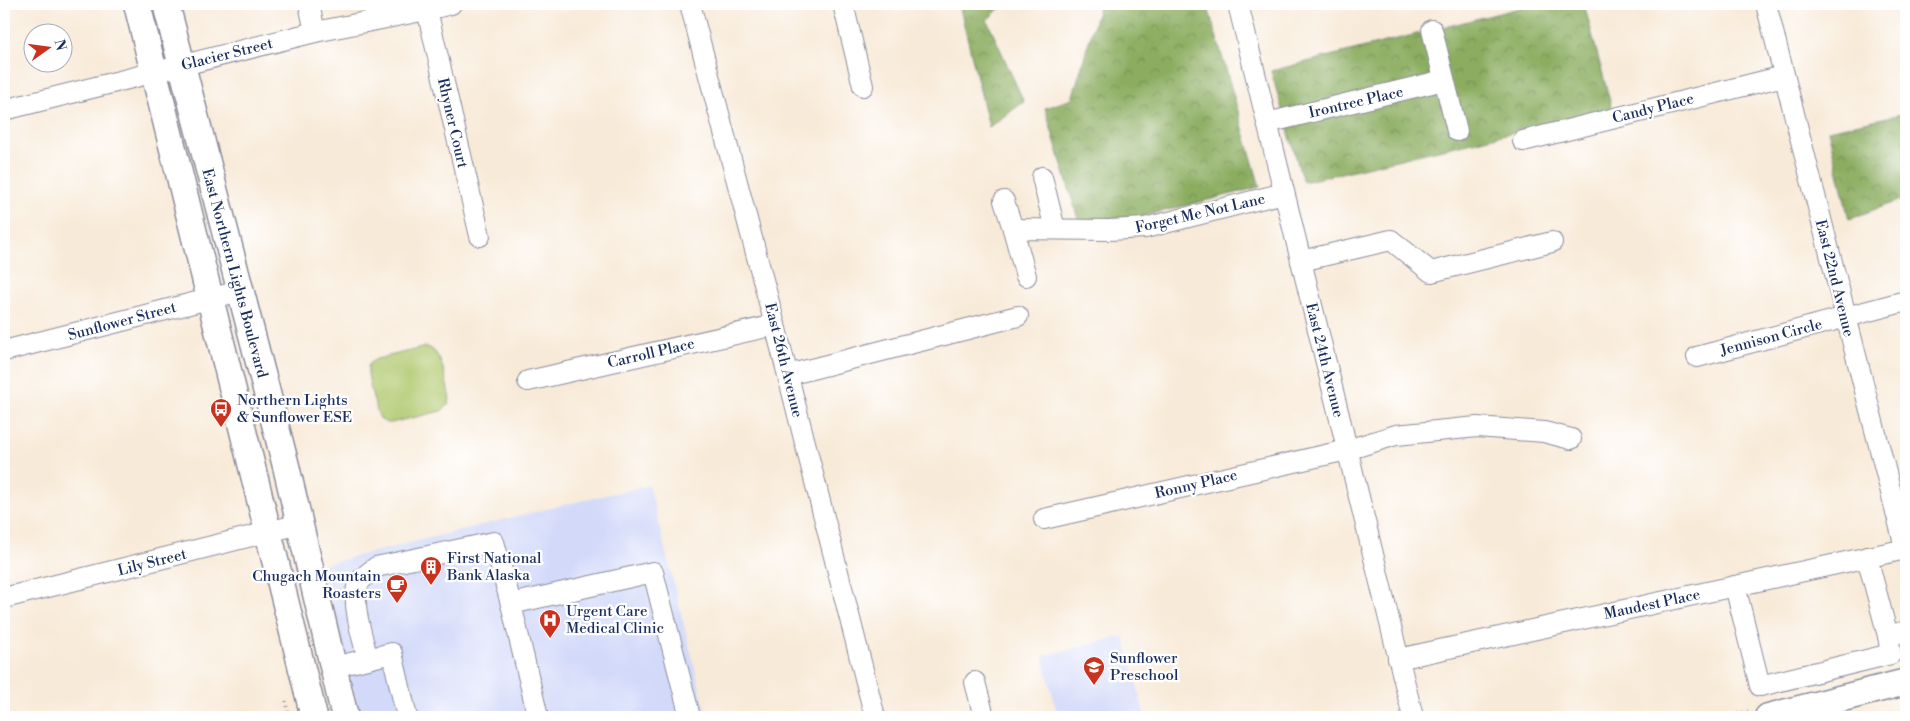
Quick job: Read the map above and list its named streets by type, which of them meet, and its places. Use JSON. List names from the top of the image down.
{
  "streets": {
    "main road": ["East Northern Lights Boulevard"],
    "street": [
      "Glacier Street",
      "Irontree Place",
      "Candy Place",
      "Rhyner Court",
      "Forget Me Not Lane",
      "East 22nd Avenue",
      "Sunflower Street",
      "Jennison Circle",
      "Carroll Place",
      "East 26th Avenue",
      "East 24th Avenue",
      "Ronny Place",
      "Lily Street",
      "Maudest Place"
    ]
  },
  "crossings": [
    ["Glacier Street", "Rhyner Court"],
    ["Glacier Street", "East Northern Lights Boulevard"],
    ["Irontree Place", "East 24th Avenue"],
    ["Candy Place", "East 22nd Avenue"],
    ["Forget Me Not Lane", "East 24th Avenue"],
    ["East Northern Lights Boulevard", "Sunflower Street"],
    ["East Northern Lights Boulevard", "Lily Street"],
    ["East 22nd Avenue", "Jennison Circle"],
    ["East 22nd Avenue", "Maudest Place"],
    ["Carroll Place", "East 26th Avenue"],
    ["East 24th Avenue", "Ronny Place"],
    ["East 24th Avenue", "Maudest Place"]
  ],
  "places": {
    "bus stop": ["Northern Lights & Sunflower ESE"],
    "building": ["First National Bank Alaska"],
    "cafe": ["Chugach Mountain Roasters"],
    "hospital": ["Urgent Care Medical Clinic"],
    "school or university": ["Sunflower Preschool"]
  },
  "north": "right"
}
